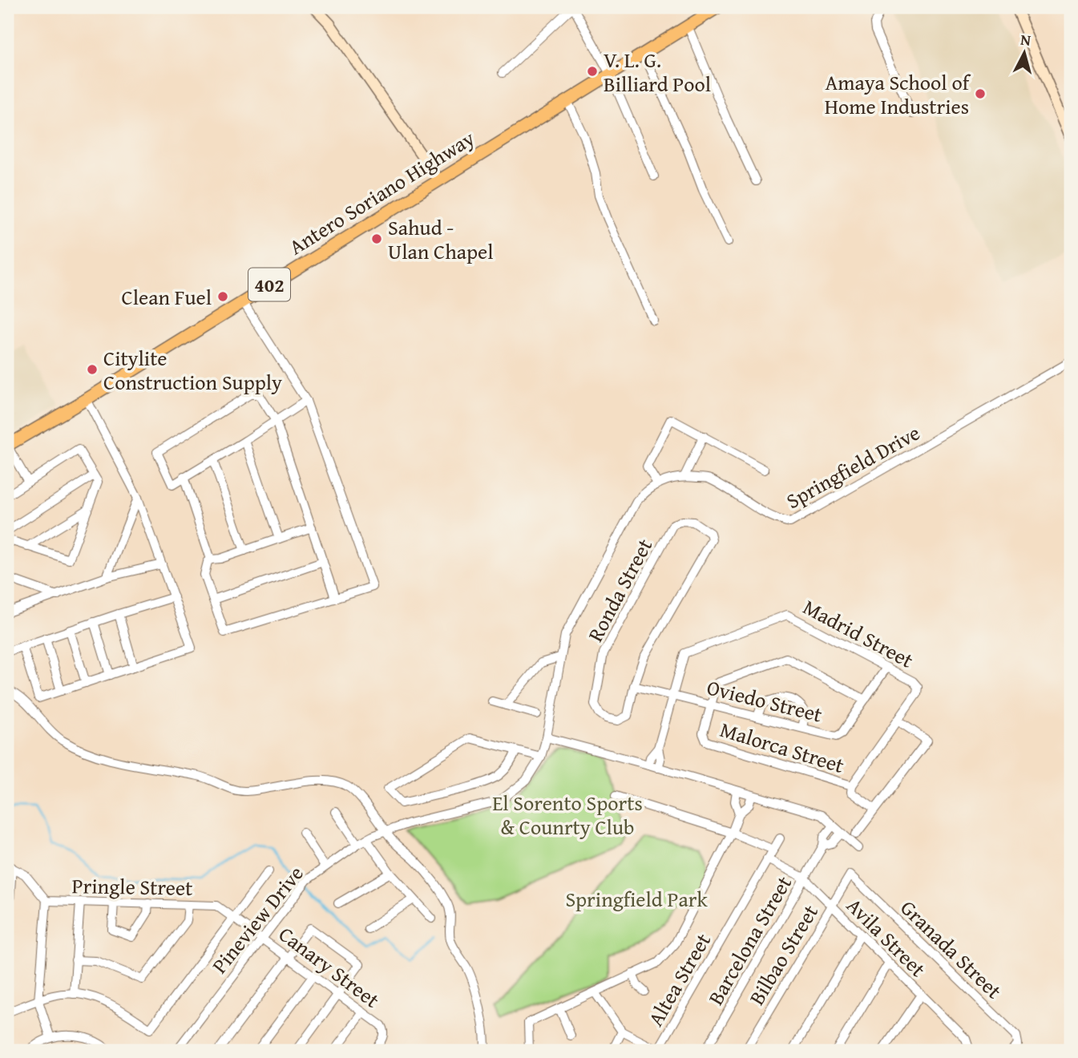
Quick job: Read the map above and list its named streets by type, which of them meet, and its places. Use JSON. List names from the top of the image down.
{
  "streets": {
    "main road": ["Antero Soriano Highway", "402"],
    "street": [
      "Springfield Drive",
      "Ronda Street",
      "Madrid Street",
      "Oviedo Street",
      "Malorca Street",
      "Pringle Street",
      "Pineview Drive",
      "Avila Street",
      "Barcelona Street",
      "Granada Street",
      "Bilbao Street",
      "Canary Street",
      "Altea Street"
    ]
  },
  "crossings": [
    ["Springfield Drive", "Pineview Drive"],
    ["Ronda Street", "Oviedo Street"],
    ["Madrid Street", "Oviedo Street"],
    ["Oviedo Street", "Malorca Street"],
    ["Pringle Street", "Pineview Drive"],
    ["Pringle Street", "Canary Street"],
    ["Pineview Drive", "Canary Street"],
    ["Avila Street", "Barcelona Street"],
    ["Avila Street", "Bilbao Street"],
    ["Avila Street", "Altea Street"],
    ["Granada Street", "Bilbao Street"]
  ],
  "parks": ["El Sorento Sports & Counrty Club", "Springfield Park"],
  "places": [
    "V. L. G. Billiard Pool",
    "Amaya School of Home Industries",
    "Sahud - Ulan Chapel",
    "Clean Fuel",
    "Citylite Construction Supply"
  ],
  "north": "top"
}
